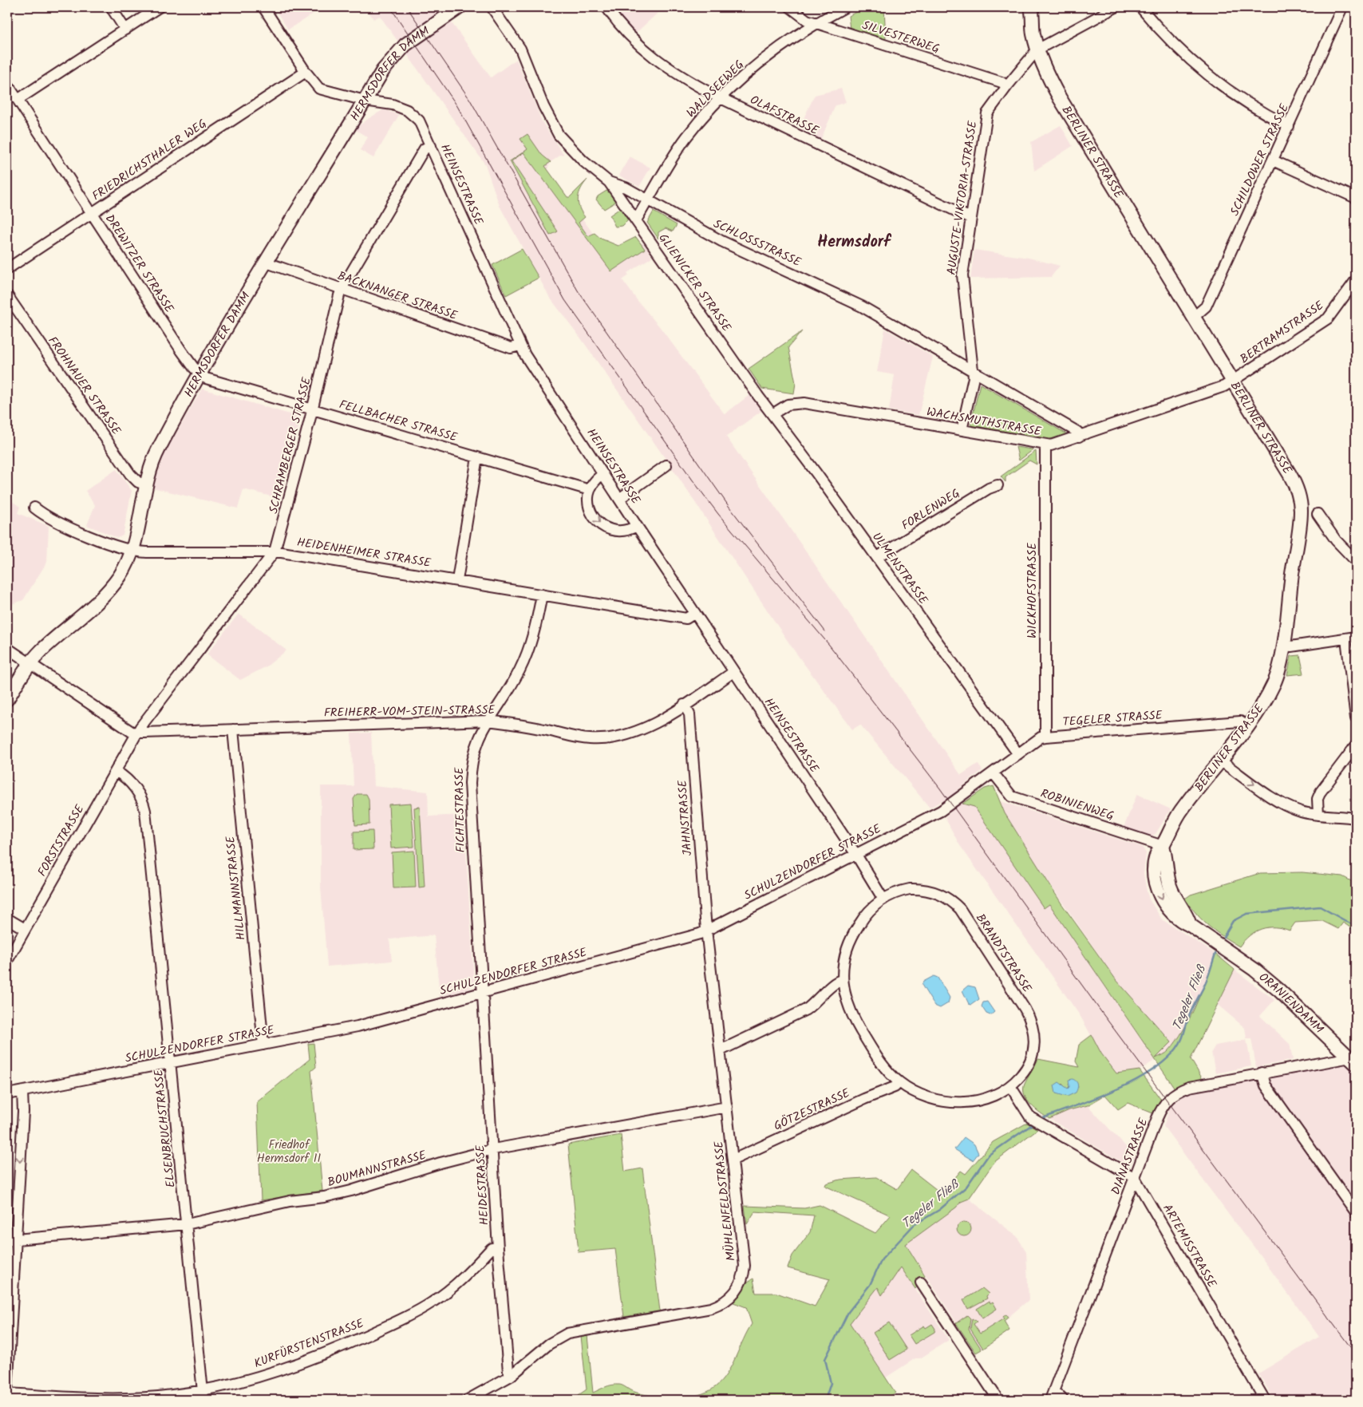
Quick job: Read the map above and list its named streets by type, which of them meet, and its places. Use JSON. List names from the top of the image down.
{
  "streets": {
    "main road": ["HERMSDORFER DAMM", "BERLINER STRASSE", "ORANIENDAMM"],
    "street": [
      "SILVESTERWEG",
      "WALDSEEWEG",
      "OLAFSTRASSE",
      "FRIEDRICHSTHALER WEG",
      "SCHILDOWER STRASSE",
      "HEINSESTRASSE",
      "AUGUSTE-VIKTORIA-STRASSE",
      "SCHLOSSSTRASSE",
      "DREWITZER STRASSE",
      "GLIENICKER STRASSE",
      "BACKNANGER STRASSE",
      "BERTRAMSTRASSE",
      "FROHNAUER STRASSE",
      "FELLBACHER STRASSE",
      "WACHSMUTHSTRASSE",
      "SCHRAMBERGER STRASSE",
      "FORLENWEG",
      "HEIDENHEIMER STRASSE",
      "ULMENSTRASSE",
      "WICKHOFSTRASSE",
      "FREIHERR-VOM-STEIN-STRASSE",
      "TEGELER STRASSE",
      "ROBINIENWEG",
      "FICHTESTRASSE",
      "JAHNSTRASSE",
      "FORSTSTRASSE",
      "SCHULZENDORFER STRASSE",
      "HILLMANNSTRASSE",
      "BRANDTSTRASSE",
      "GÖTZESTRASSE",
      "ELSENBRUCHSTRASSE",
      "DIANASTRASSE",
      "BOUMANNSTRASSE",
      "HEIDESTRASSE",
      "MÜHLENFELDSTRASSE",
      "ARTEMISSTRASSE",
      "KURFÜRSTENSTRASSE"
    ]
  },
  "crossings": [
    ["SILVESTERWEG", "WALDSEEWEG"],
    ["SILVESTERWEG", "AUGUSTE-VIKTORIA-STRASSE"],
    ["HERMSDORFER DAMM", "HEINSESTRASSE"],
    ["HERMSDORFER DAMM", "DREWITZER STRASSE"],
    ["HERMSDORFER DAMM", "BACKNANGER STRASSE"],
    ["HERMSDORFER DAMM", "FROHNAUER STRASSE"],
    ["HERMSDORFER DAMM", "FELLBACHER STRASSE"],
    ["HERMSDORFER DAMM", "HEIDENHEIMER STRASSE"],
    ["WALDSEEWEG", "OLAFSTRASSE"],
    ["WALDSEEWEG", "SCHLOSSSTRASSE"],
    ["WALDSEEWEG", "GLIENICKER STRASSE"],
    ["OLAFSTRASSE", "AUGUSTE-VIKTORIA-STRASSE"],
    ["BERLINER STRASSE", "SCHILDOWER STRASSE"],
    ["BERLINER STRASSE", "AUGUSTE-VIKTORIA-STRASSE"],
    ["BERLINER STRASSE", "BERTRAMSTRASSE"],
    ["BERLINER STRASSE", "WACHSMUTHSTRASSE"],
    ["BERLINER STRASSE", "TEGELER STRASSE"],
    ["BERLINER STRASSE", "ROBINIENWEG"],
    ["BERLINER STRASSE", "ORANIENDAMM"],
    ["FRIEDRICHSTHALER WEG", "HEINSESTRASSE"],
    ["FRIEDRICHSTHALER WEG", "DREWITZER STRASSE"],
    ["HEINSESTRASSE", "BACKNANGER STRASSE"],
    ["HEINSESTRASSE", "SCHRAMBERGER STRASSE"],
    ["HEINSESTRASSE", "HEIDENHEIMER STRASSE"],
    ["HEINSESTRASSE", "FREIHERR-VOM-STEIN-STRASSE"],
    ["HEINSESTRASSE", "SCHULZENDORFER STRASSE"],
    ["AUGUSTE-VIKTORIA-STRASSE", "SCHLOSSSTRASSE"],
    ["AUGUSTE-VIKTORIA-STRASSE", "WACHSMUTHSTRASSE"],
    ["SCHLOSSSTRASSE", "GLIENICKER STRASSE"],
    ["SCHLOSSSTRASSE", "WACHSMUTHSTRASSE"],
    ["DREWITZER STRASSE", "FELLBACHER STRASSE"],
    ["GLIENICKER STRASSE", "ULMENSTRASSE"],
    ["BACKNANGER STRASSE", "SCHRAMBERGER STRASSE"],
    ["BERTRAMSTRASSE", "WACHSMUTHSTRASSE"],
    ["FELLBACHER STRASSE", "SCHRAMBERGER STRASSE"],
    ["WACHSMUTHSTRASSE", "ULMENSTRASSE"],
    ["WACHSMUTHSTRASSE", "WICKHOFSTRASSE"],
    ["SCHRAMBERGER STRASSE", "HEIDENHEIMER STRASSE"],
    ["SCHRAMBERGER STRASSE", "FREIHERR-VOM-STEIN-STRASSE"],
    ["SCHRAMBERGER STRASSE", "FORSTSTRASSE"],
    ["FORLENWEG", "ULMENSTRASSE"],
    ["HEIDENHEIMER STRASSE", "FICHTESTRASSE"],
    ["ULMENSTRASSE", "TEGELER STRASSE"],
    ["WICKHOFSTRASSE", "TEGELER STRASSE"],
    ["FREIHERR-VOM-STEIN-STRASSE", "FICHTESTRASSE"],
    ["FREIHERR-VOM-STEIN-STRASSE", "JAHNSTRASSE"],
    ["FREIHERR-VOM-STEIN-STRASSE", "FORSTSTRASSE"],
    ["FREIHERR-VOM-STEIN-STRASSE", "HILLMANNSTRASSE"],
    ["TEGELER STRASSE", "ROBINIENWEG"],
    ["TEGELER STRASSE", "SCHULZENDORFER STRASSE"],
    ["ROBINIENWEG", "SCHULZENDORFER STRASSE"],
    ["ROBINIENWEG", "ORANIENDAMM"],
    ["FICHTESTRASSE", "SCHULZENDORFER STRASSE"],
    ["FICHTESTRASSE", "HEIDESTRASSE"],
    ["JAHNSTRASSE", "SCHULZENDORFER STRASSE"],
    ["JAHNSTRASSE", "MÜHLENFELDSTRASSE"],
    ["FORSTSTRASSE", "ELSENBRUCHSTRASSE"],
    ["SCHULZENDORFER STRASSE", "HILLMANNSTRASSE"],
    ["SCHULZENDORFER STRASSE", "ELSENBRUCHSTRASSE"],
    ["SCHULZENDORFER STRASSE", "HEIDESTRASSE"],
    ["SCHULZENDORFER STRASSE", "MÜHLENFELDSTRASSE"],
    ["BRANDTSTRASSE", "GÖTZESTRASSE"],
    ["BRANDTSTRASSE", "ARTEMISSTRASSE"],
    ["ORANIENDAMM", "DIANASTRASSE"],
    ["GÖTZESTRASSE", "MÜHLENFELDSTRASSE"],
    ["ELSENBRUCHSTRASSE", "BOUMANNSTRASSE"],
    ["ELSENBRUCHSTRASSE", "KURFÜRSTENSTRASSE"],
    ["DIANASTRASSE", "ARTEMISSTRASSE"],
    ["BOUMANNSTRASSE", "HEIDESTRASSE"],
    ["BOUMANNSTRASSE", "MÜHLENFELDSTRASSE"],
    ["HEIDESTRASSE", "MÜHLENFELDSTRASSE"],
    ["HEIDESTRASSE", "KURFÜRSTENSTRASSE"]
  ],
  "districts": ["Hermsdorf"],
  "water": ["Tegeler Fließ"],
  "parks": ["Friedhof Hermsdorf II"]
}
